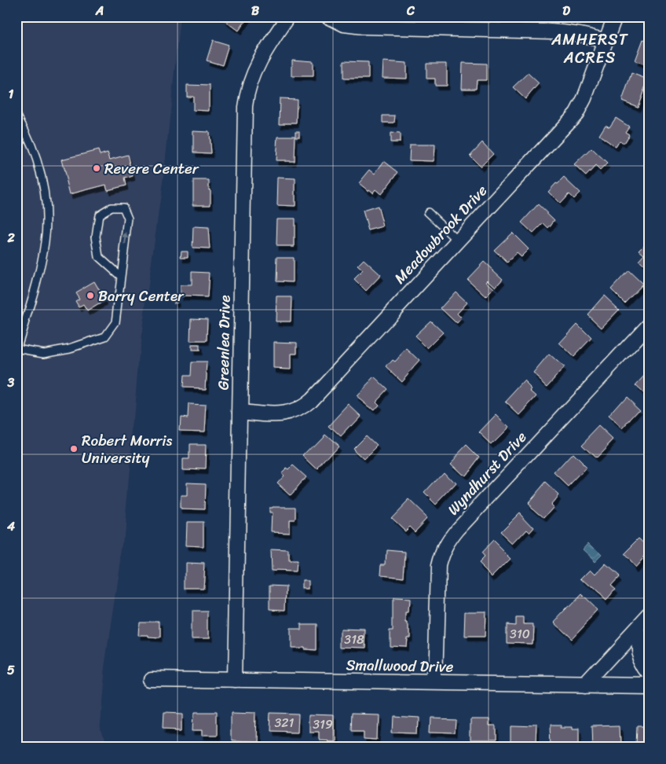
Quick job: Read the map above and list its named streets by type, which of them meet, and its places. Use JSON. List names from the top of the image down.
{
  "streets": {
    "street": [
      "Meadowbrook Drive",
      "Greenlea Drive",
      "Wyndhurst Drive",
      "Smallwood Drive"
    ]
  },
  "crossings": [
    ["Meadowbrook Drive", "Greenlea Drive"],
    ["Greenlea Drive", "Smallwood Drive"],
    ["Wyndhurst Drive", "Smallwood Drive"]
  ],
  "districts": ["AMHERST ACRES"],
  "places": ["Revere Center", "Barry Center", "Robert Morris University"],
  "house_numbers": [
    "310",
    "318",
    "321",
    "319"
  ],
  "grid": {
    "columns": [
      "A",
      "B",
      "C",
      "D"
    ],
    "rows": [
      "1",
      "2",
      "3",
      "4",
      "5"
    ]
  }
}
